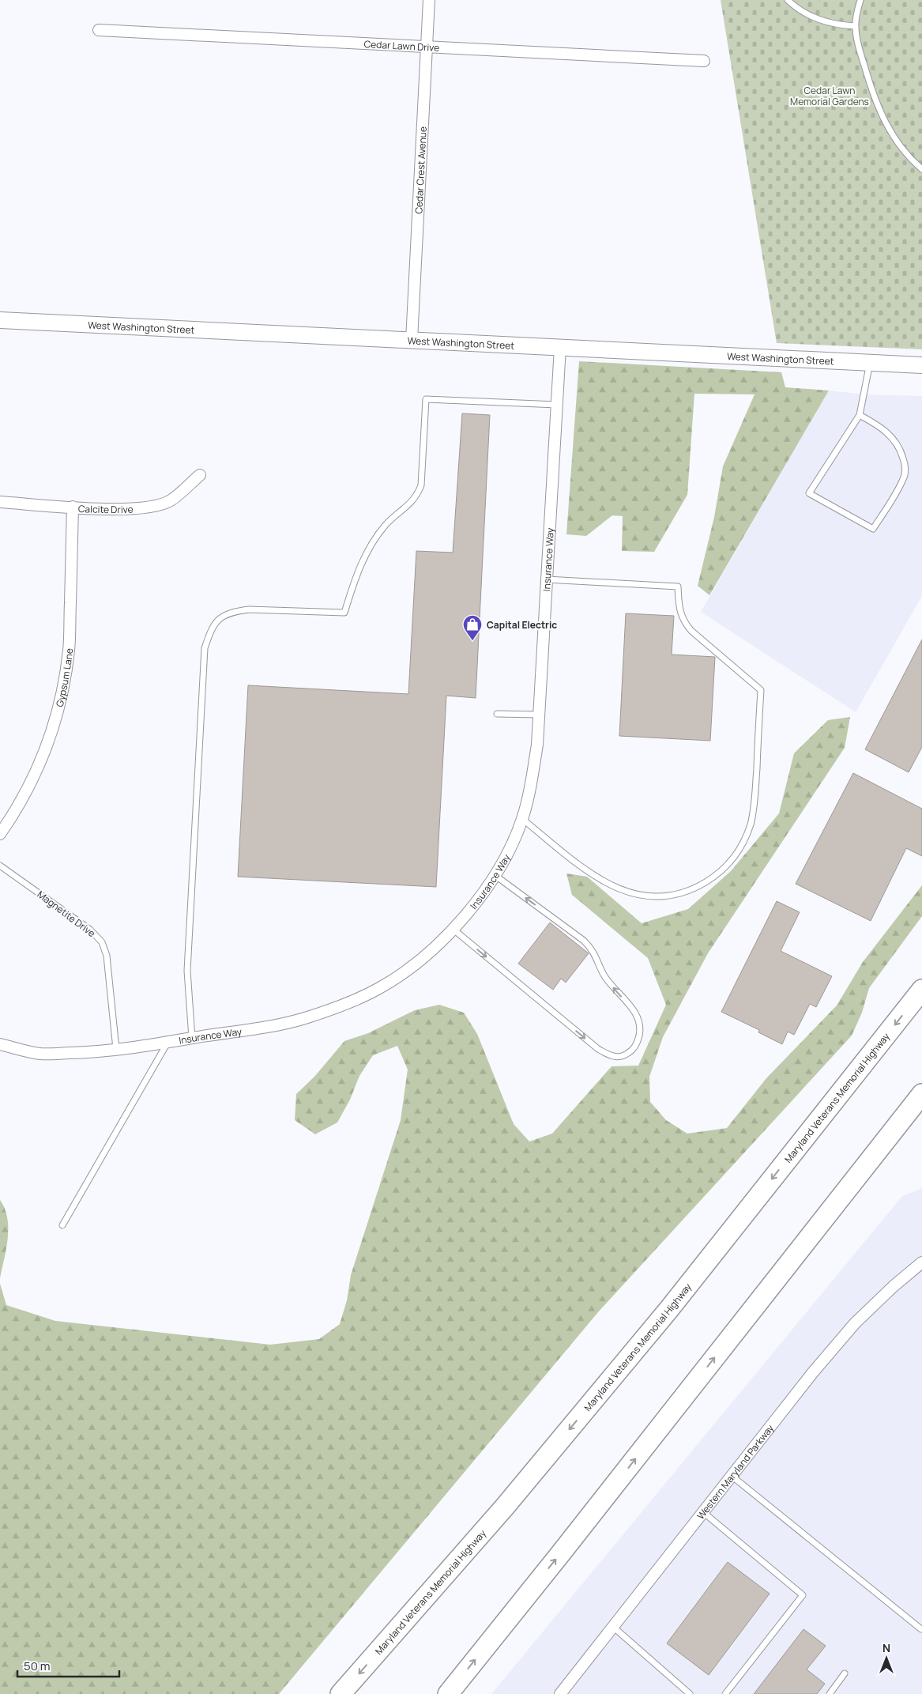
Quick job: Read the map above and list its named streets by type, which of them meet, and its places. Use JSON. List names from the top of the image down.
{
  "streets": {
    "highway": ["Maryland Veterans Memorial Highway"],
    "main road": ["West Washington Street"],
    "street": [
      "Cedar Lawn Drive",
      "Cedar Crest Avenue",
      "Calcite Drive",
      "Insurance Way",
      "Gypsum Lane",
      "Western Maryland Parkway"
    ],
    "lane": ["Magnetite Drive"]
  },
  "crossings": [
    ["Cedar Lawn Drive", "Cedar Crest Avenue"],
    ["Cedar Crest Avenue", "West Washington Street"],
    ["West Washington Street", "Insurance Way"],
    ["Calcite Drive", "Gypsum Lane"],
    ["Insurance Way", "Magnetite Drive"]
  ],
  "parks": ["Cedar Lawn Memorial Gardens"],
  "places": {
    "shop": ["Capital Electric"]
  },
  "scale_bar": "50 m",
  "north": "top"
}
